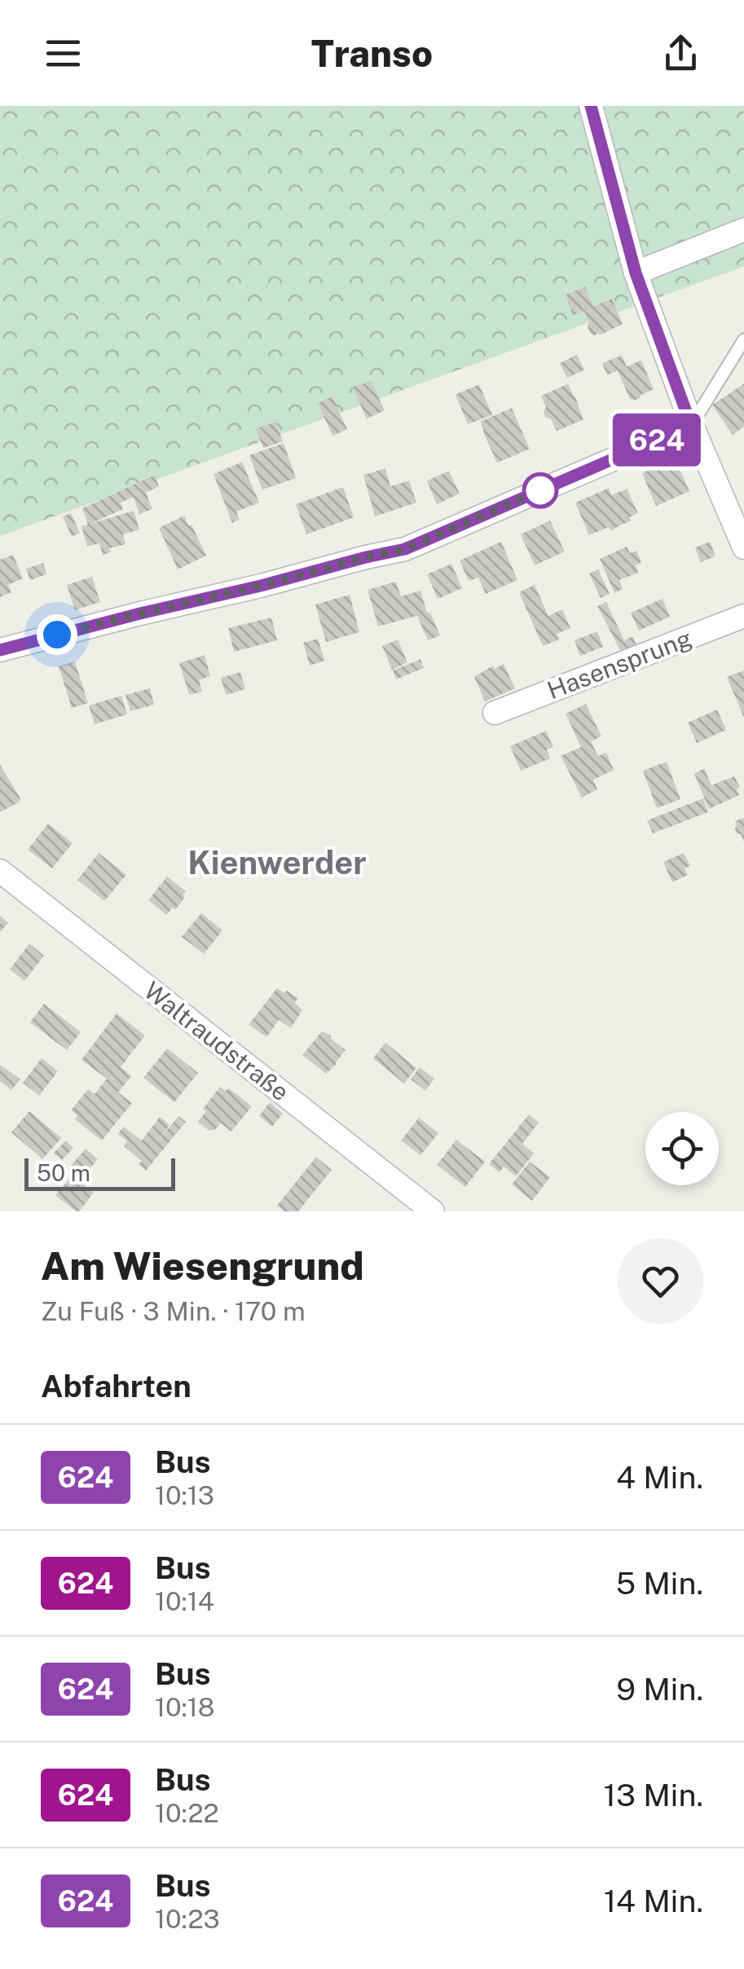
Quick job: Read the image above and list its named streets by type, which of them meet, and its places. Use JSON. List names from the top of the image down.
{
  "streets": {
    "street": ["Hasensprung", "Waltraudstraße"]
  },
  "districts": ["Kienwerder"],
  "lines": ["bus line 624"],
  "scale_bar": "50 m",
  "page": {
    "header": "Transo",
    "on_map": "624",
    "scale": "50 m",
    "heading": [
      ["Am Wiesengrund", "Zu Fuß · 3 Min. · 170 m"],
      "Abfahrten"
    ],
    "list": [
      {
        "mark": "624",
        "name": "Bus",
        "note": "10:13",
        "value": "4 Min."
      },
      {
        "mark": "624",
        "name": "Bus",
        "note": "10:14",
        "value": "5 Min."
      },
      {
        "mark": "624",
        "name": "Bus",
        "note": "10:18",
        "value": "9 Min."
      },
      {
        "mark": "624",
        "name": "Bus",
        "note": "10:22",
        "value": "13 Min."
      },
      {
        "mark": "624",
        "name": "Bus",
        "note": "10:23",
        "value": "14 Min."
      }
    ]
  }
}
